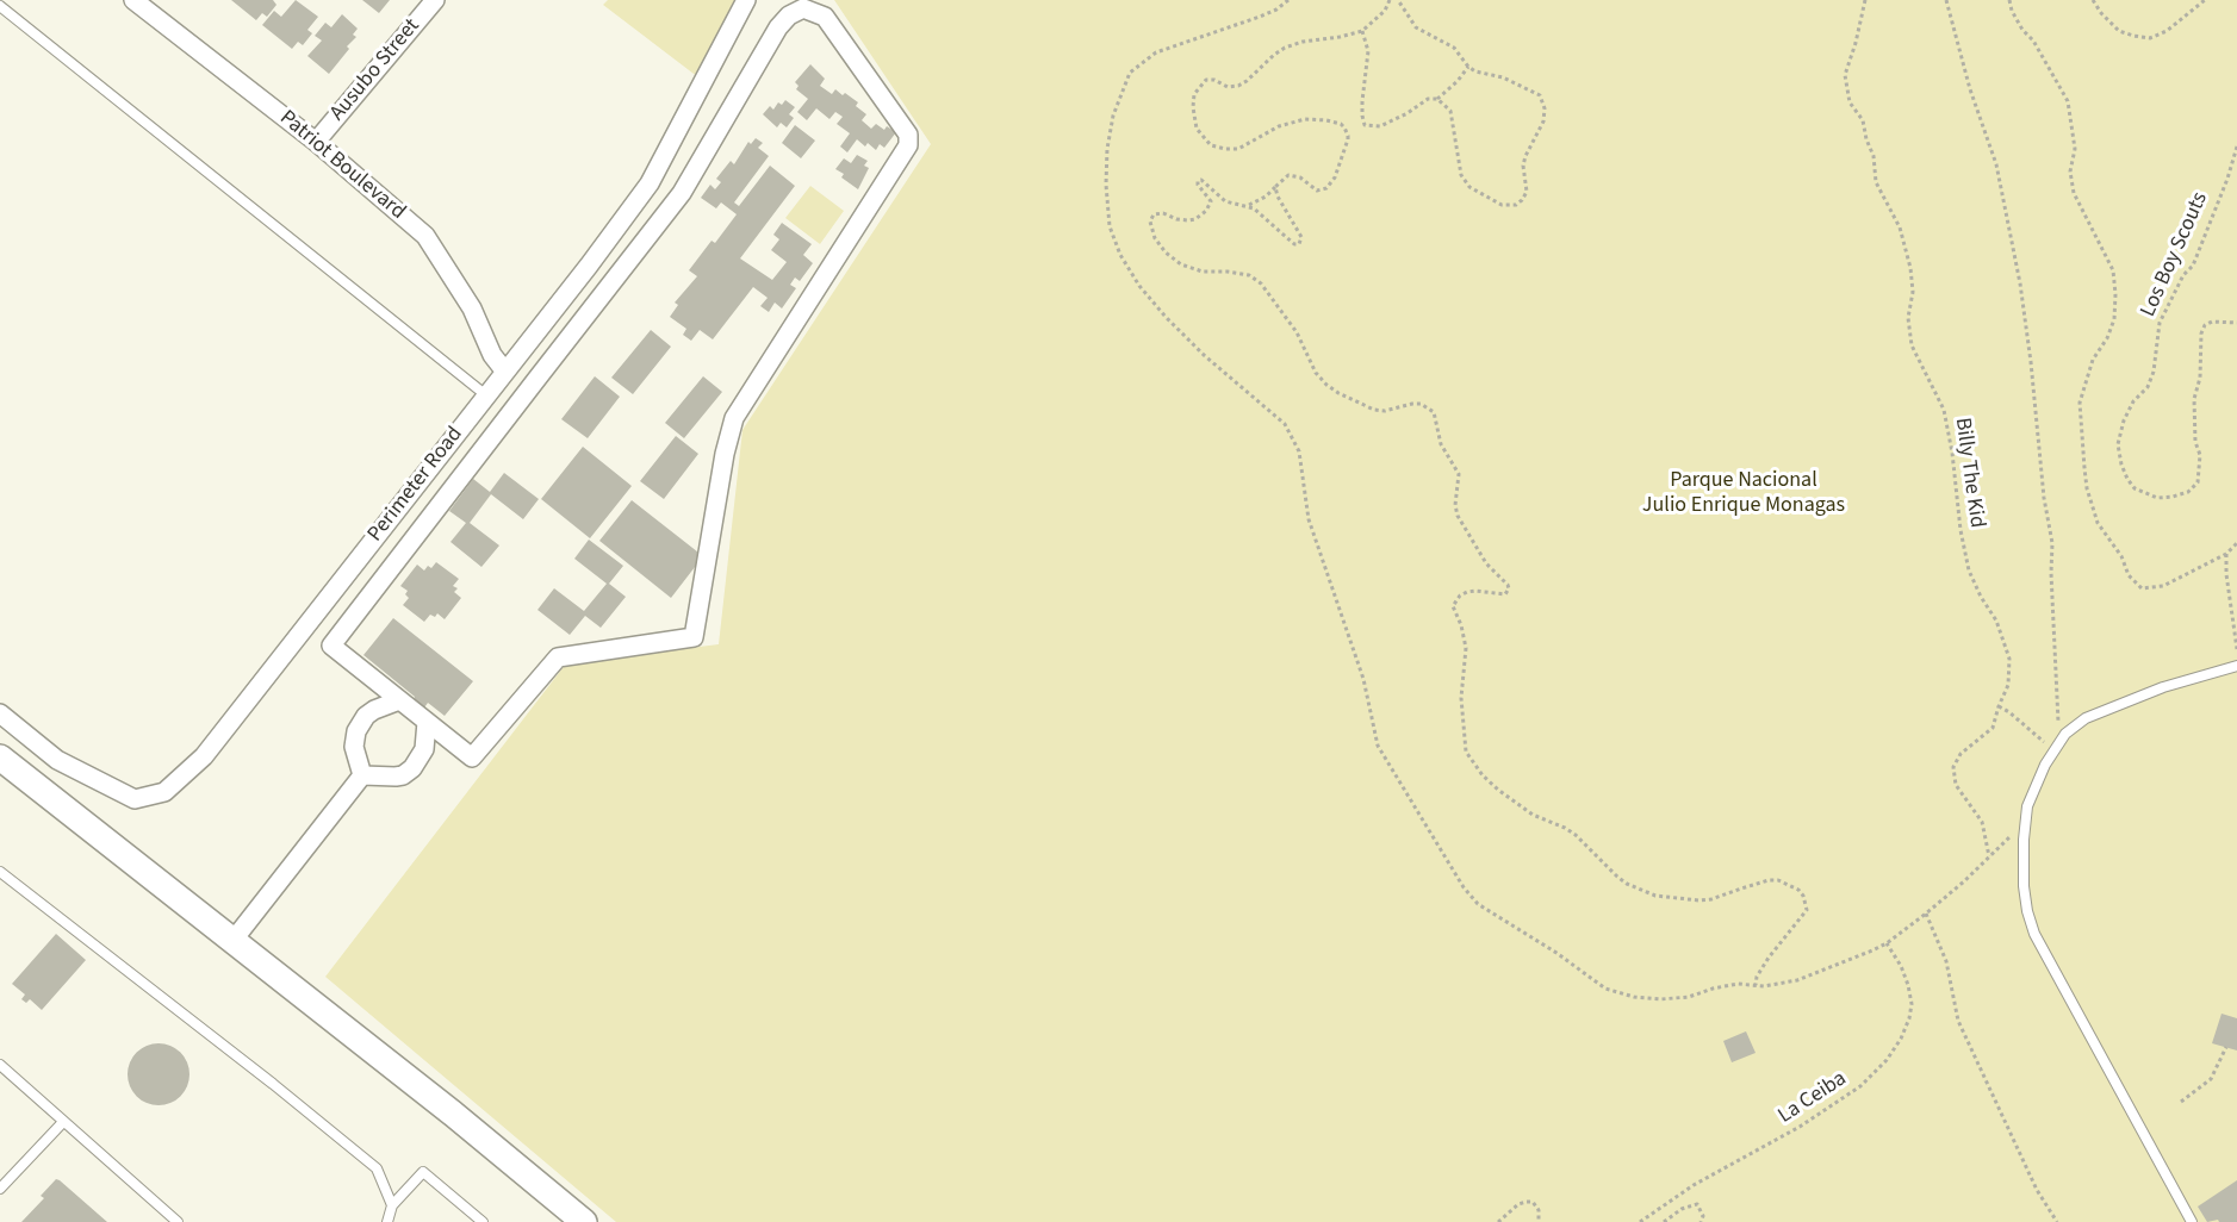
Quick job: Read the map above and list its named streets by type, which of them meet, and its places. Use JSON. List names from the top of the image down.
{
  "streets": {
    "street": ["Ausubo Street", "Patriot Boulevard", "Perimeter Road"],
    "path": ["Los Boy Scouts", "Billy The Kid", "La Ceiba"]
  },
  "crossings": [
    ["Ausubo Street", "Patriot Boulevard"],
    ["Patriot Boulevard", "Perimeter Road"]
  ],
  "parks": ["Parque Nacional Julio Enrique Monagas"]
}
